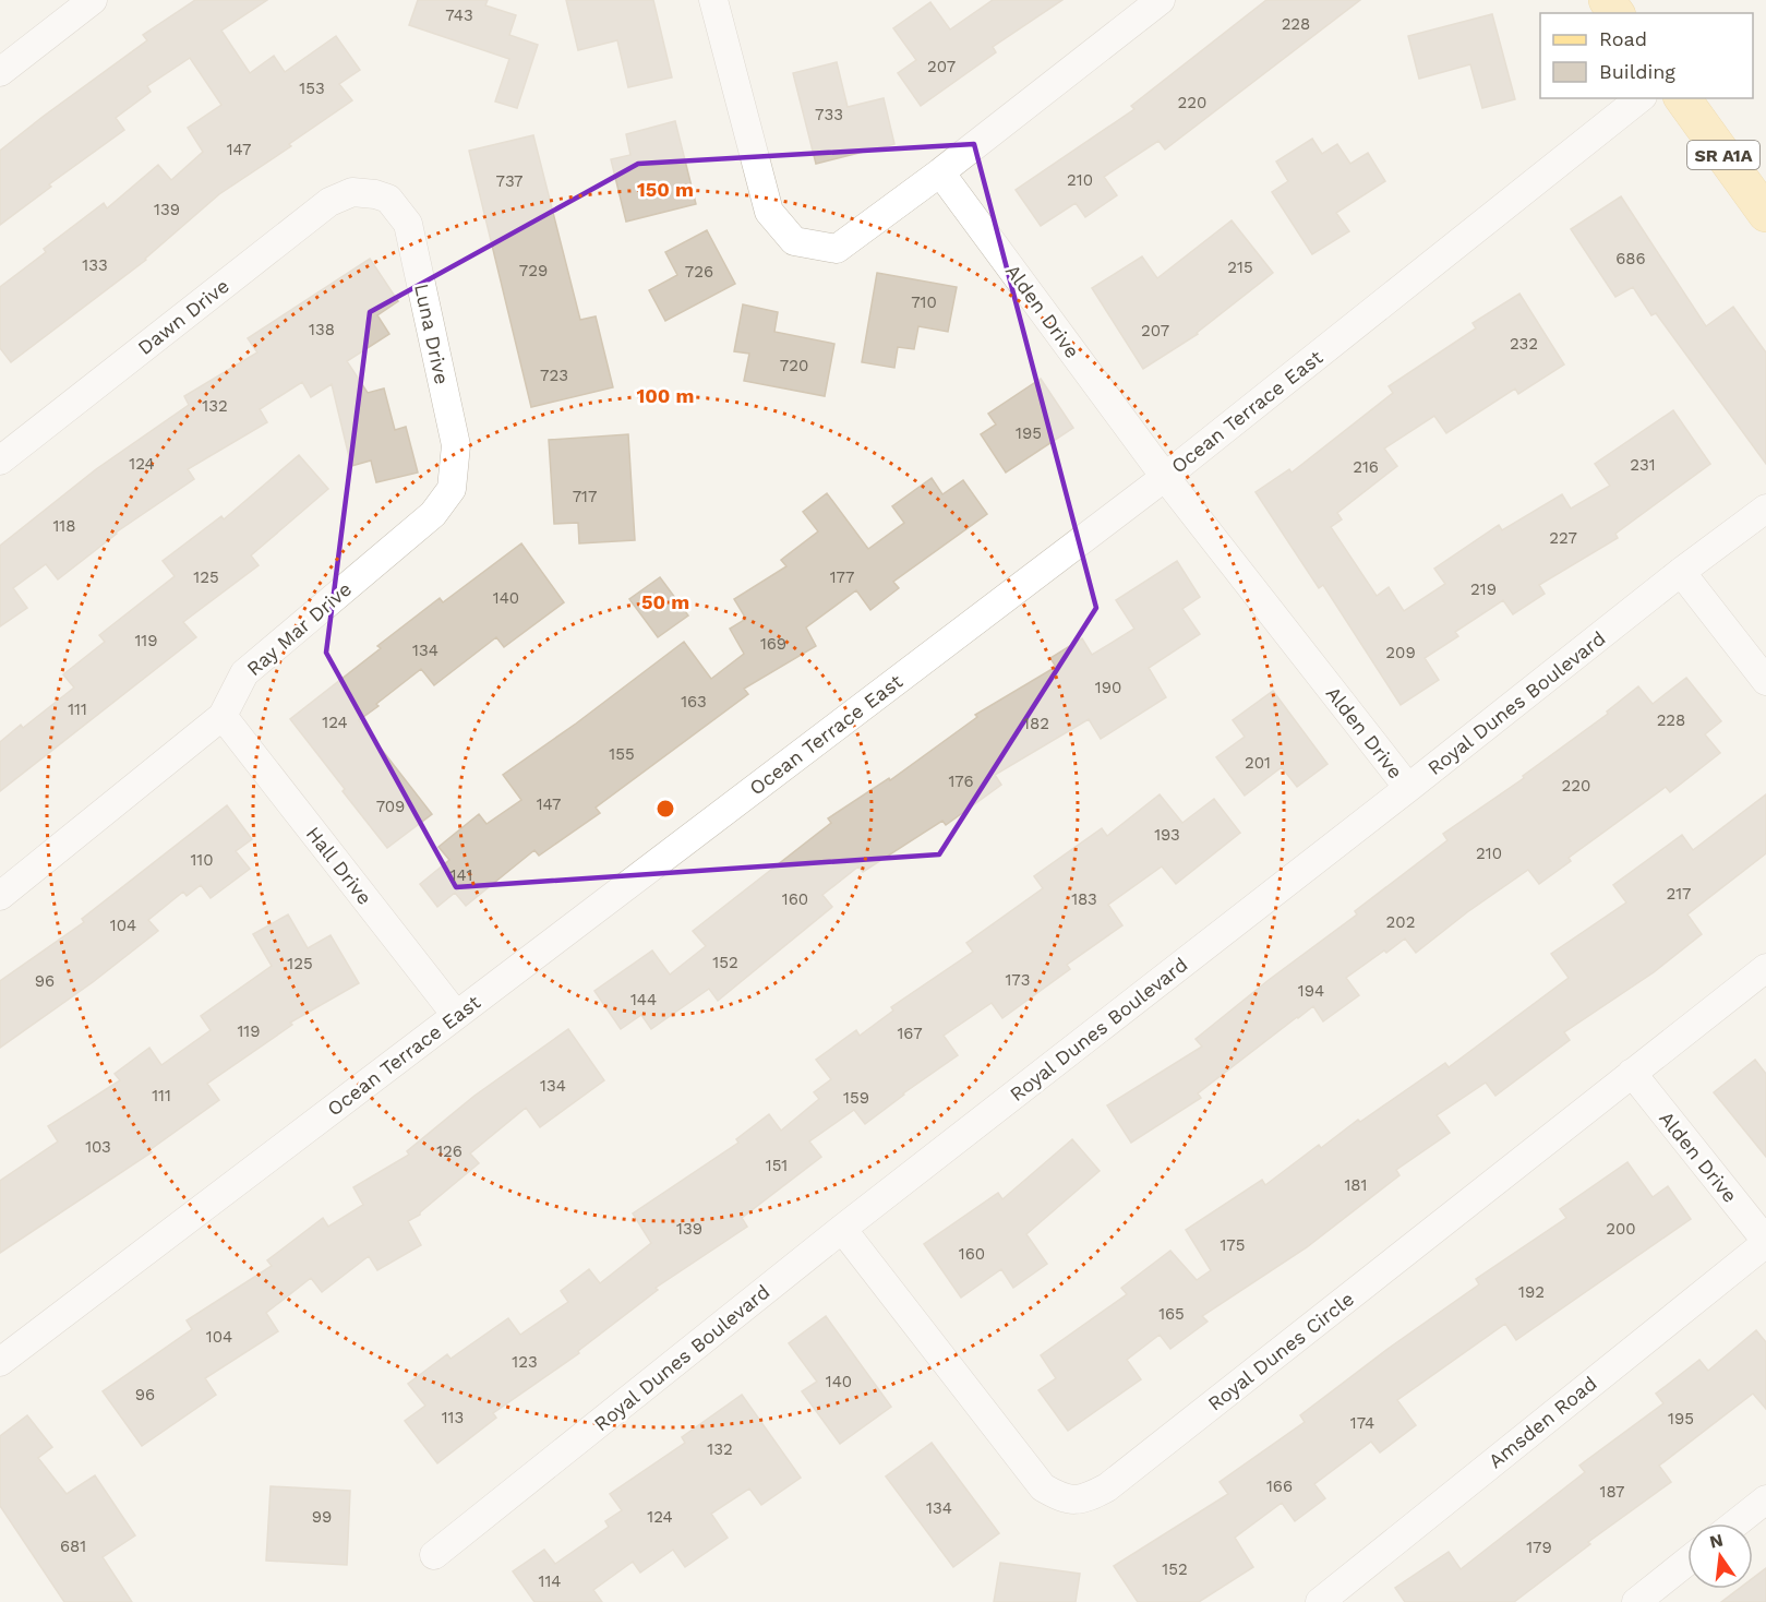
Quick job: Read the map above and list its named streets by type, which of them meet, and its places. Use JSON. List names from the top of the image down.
{
  "streets": {
    "main road": ["SR A1A"],
    "street": [
      "Alden Drive",
      "Dawn Drive",
      "Luna Drive",
      "Ocean Terrace East",
      "Ray Mar Drive",
      "Royal Dunes Boulevard",
      "Hall Drive",
      "Royal Dunes Circle",
      "Amsden Road"
    ]
  },
  "crossings": [
    ["Alden Drive", "Ocean Terrace East"],
    ["Alden Drive", "Royal Dunes Boulevard"],
    ["Alden Drive", "Royal Dunes Circle"],
    ["Alden Drive", "Amsden Road"],
    ["Dawn Drive", "Luna Drive"],
    ["Luna Drive", "Ray Mar Drive"],
    ["Ocean Terrace East", "Hall Drive"],
    ["Ray Mar Drive", "Hall Drive"],
    ["Royal Dunes Boulevard", "Royal Dunes Circle"]
  ],
  "house_numbers": [
    "743",
    "228",
    "207",
    "153",
    "220",
    "733",
    "147",
    "210",
    "737",
    "139",
    "686",
    "133",
    "215",
    "729",
    "726",
    "710",
    "138",
    "207",
    "232",
    "720",
    "723",
    "132",
    "195",
    "124",
    "231",
    "216",
    "717",
    "118",
    "227",
    "125",
    "177",
    "219",
    "140",
    "119",
    "169",
    "134",
    "209",
    "190",
    "163",
    "111",
    "228",
    "124",
    "182",
    "155",
    "201",
    "176",
    "220",
    "147",
    "709",
    "193",
    "210",
    "110",
    "141",
    "217",
    "160",
    "183",
    "202",
    "104",
    "152",
    "125",
    "173",
    "96",
    "194",
    "144",
    "119",
    "167",
    "134",
    "111",
    "159",
    "103",
    "126",
    "151",
    "181",
    "139",
    "200",
    "175",
    "160",
    "192",
    "165",
    "104",
    "123",
    "140",
    "96",
    "113",
    "195",
    "174",
    "132",
    "166",
    "187",
    "134",
    "99",
    "124",
    "681",
    "179",
    "152",
    "114"
  ],
  "legend": ["Road", "Building"],
  "north": "top",
  "rings": ["150 m", "100 m", "50 m"]
}
